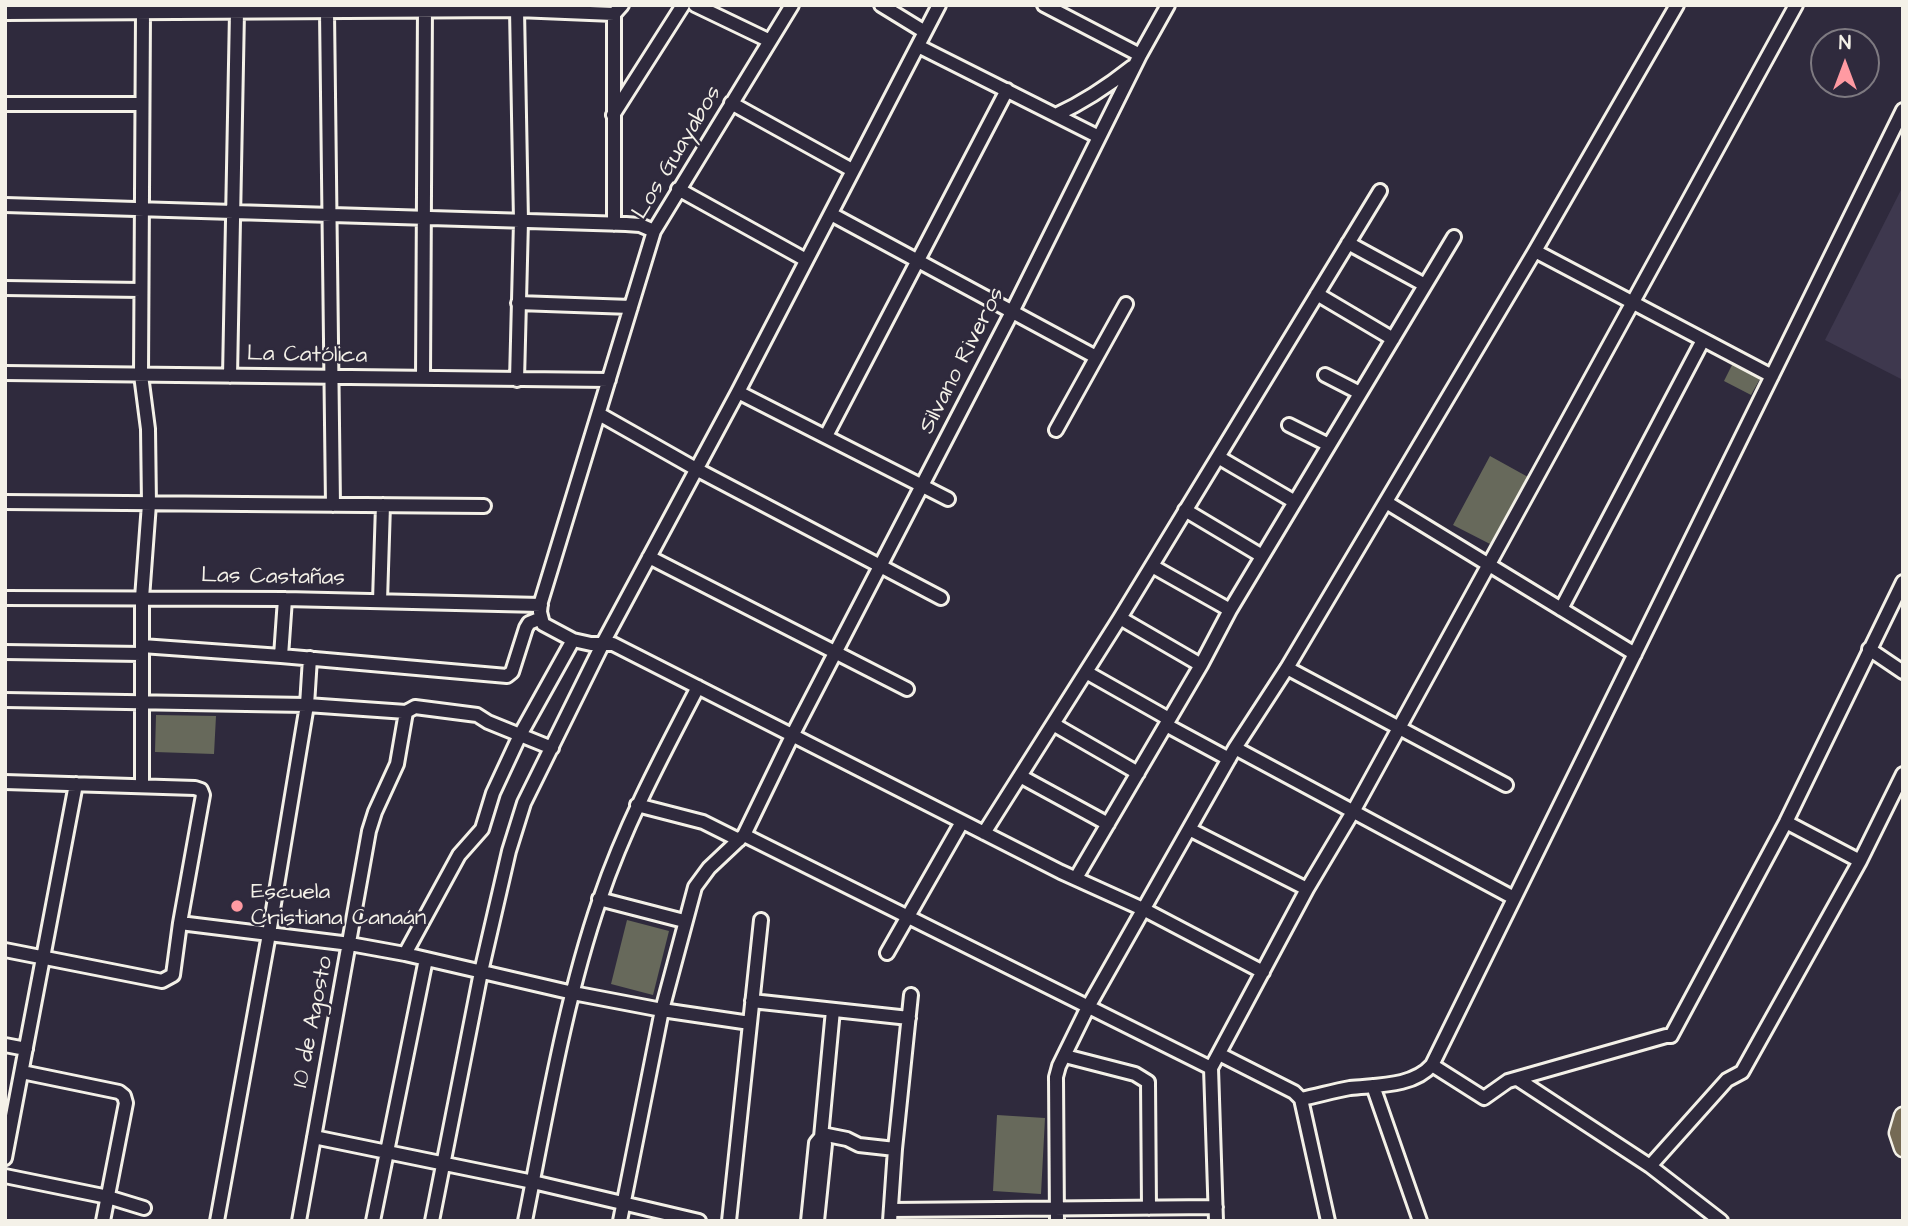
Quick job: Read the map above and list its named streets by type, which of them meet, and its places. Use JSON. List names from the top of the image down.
{
  "streets": {
    "street": [
      "Los Guayabos",
      "La Católica",
      "Silvano Riveros",
      "Las Castañas",
      "10 de Agosto"
    ]
  },
  "crossings": [
    ["Los Guayabos", "La Católica"],
    ["Los Guayabos", "Las Castañas"]
  ],
  "places": ["Escuela Cristiana Canaán"],
  "north": "top"
}
